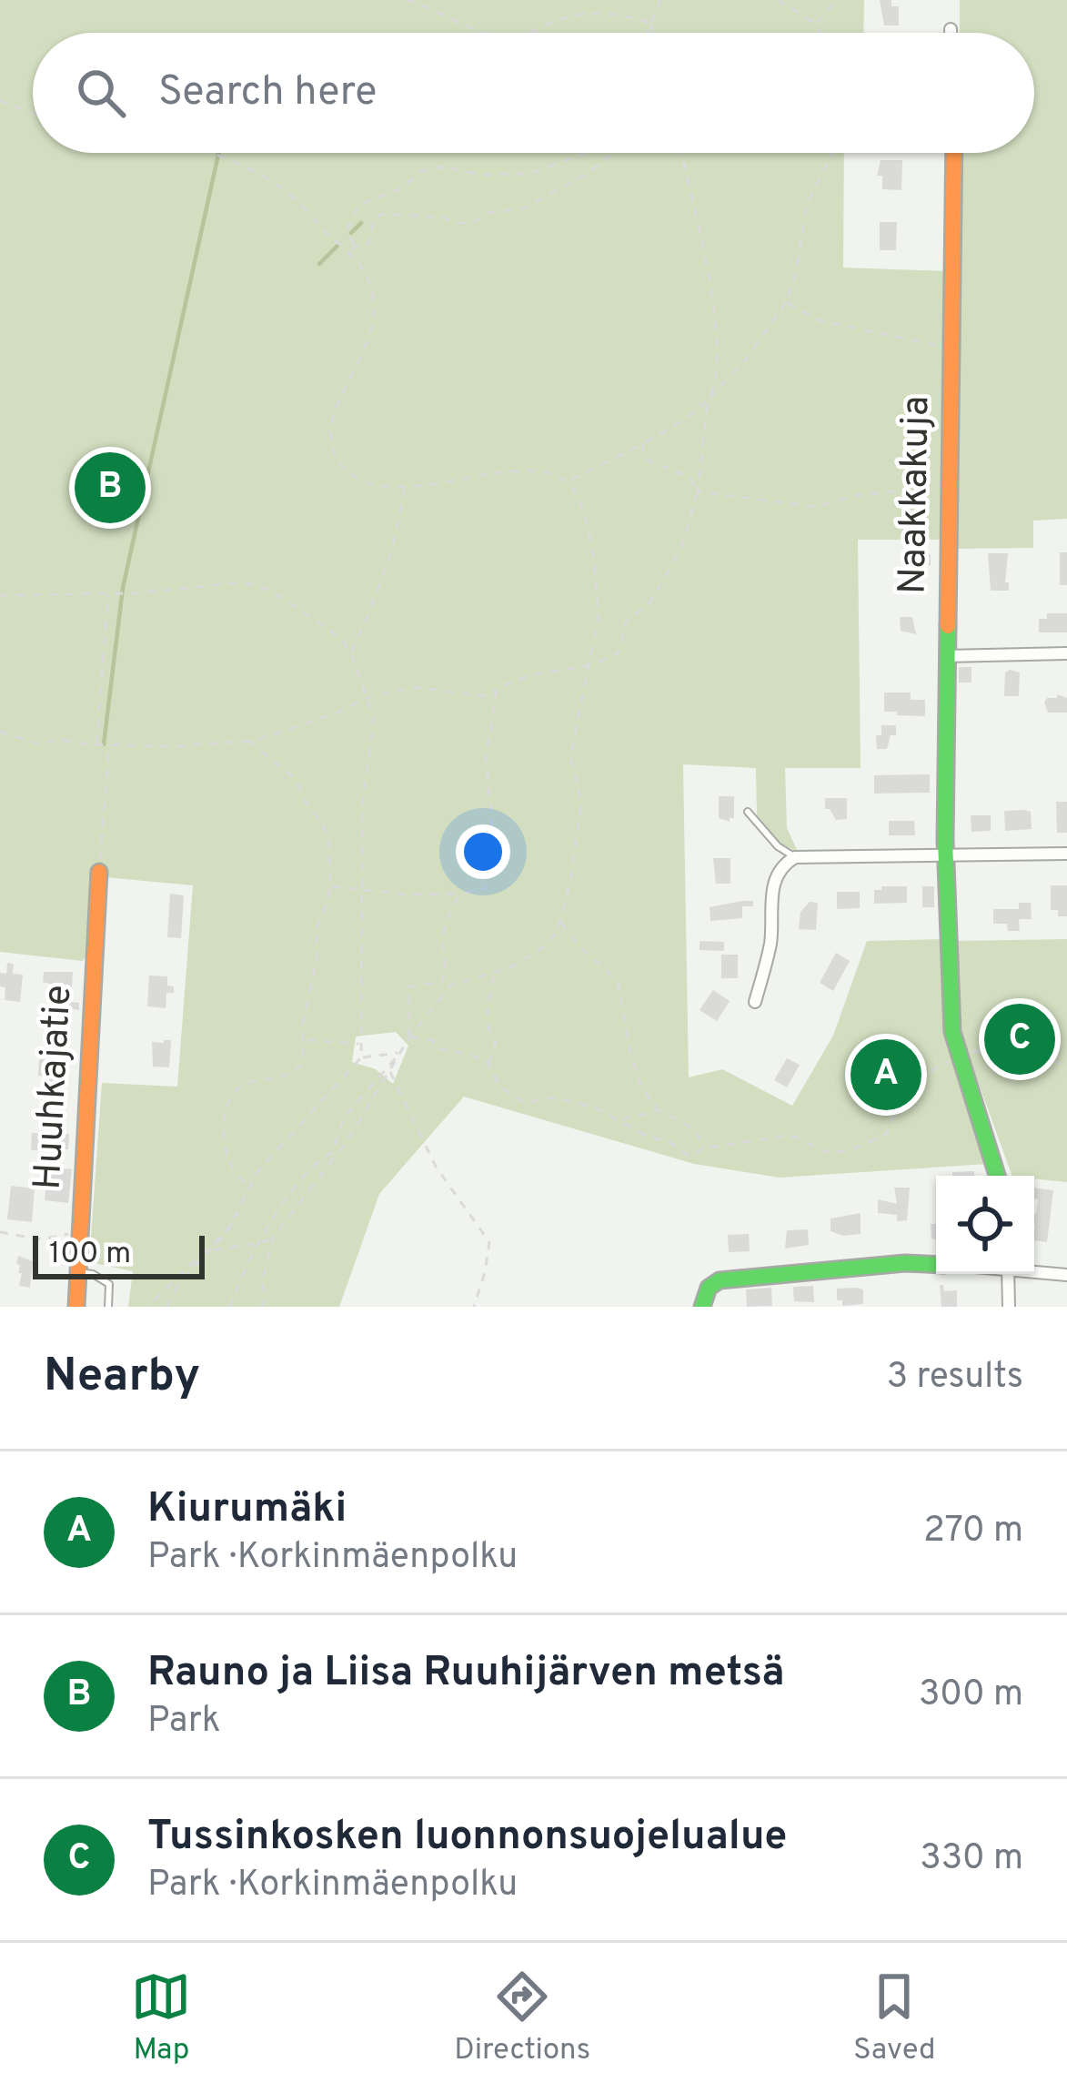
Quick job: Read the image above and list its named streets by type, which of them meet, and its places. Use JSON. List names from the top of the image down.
{
  "streets": {
    "street": ["Naakkakuja", "Huuhkajatie"]
  },
  "scale_bar": "100 m",
  "page": {
    "search": "Search here",
    "pins": ["B", "C", "A"],
    "scale": "100 m",
    "heading": ["Nearby", "3 results"],
    "list": [
      {
        "mark": "A",
        "name": "Kiurumäki",
        "note": "Park · Korkinmäenpolku",
        "value": "270 m"
      },
      {
        "mark": "B",
        "name": "Rauno ja Liisa Ruuhijärven metsä",
        "note": "Park",
        "value": "300 m"
      },
      {
        "mark": "C",
        "name": "Tussinkosken luonnonsuojelualue",
        "note": "Park · Korkinmäenpolku",
        "value": "330 m"
      }
    ],
    "nav": ["Map", "Directions", "Saved"]
  }
}
